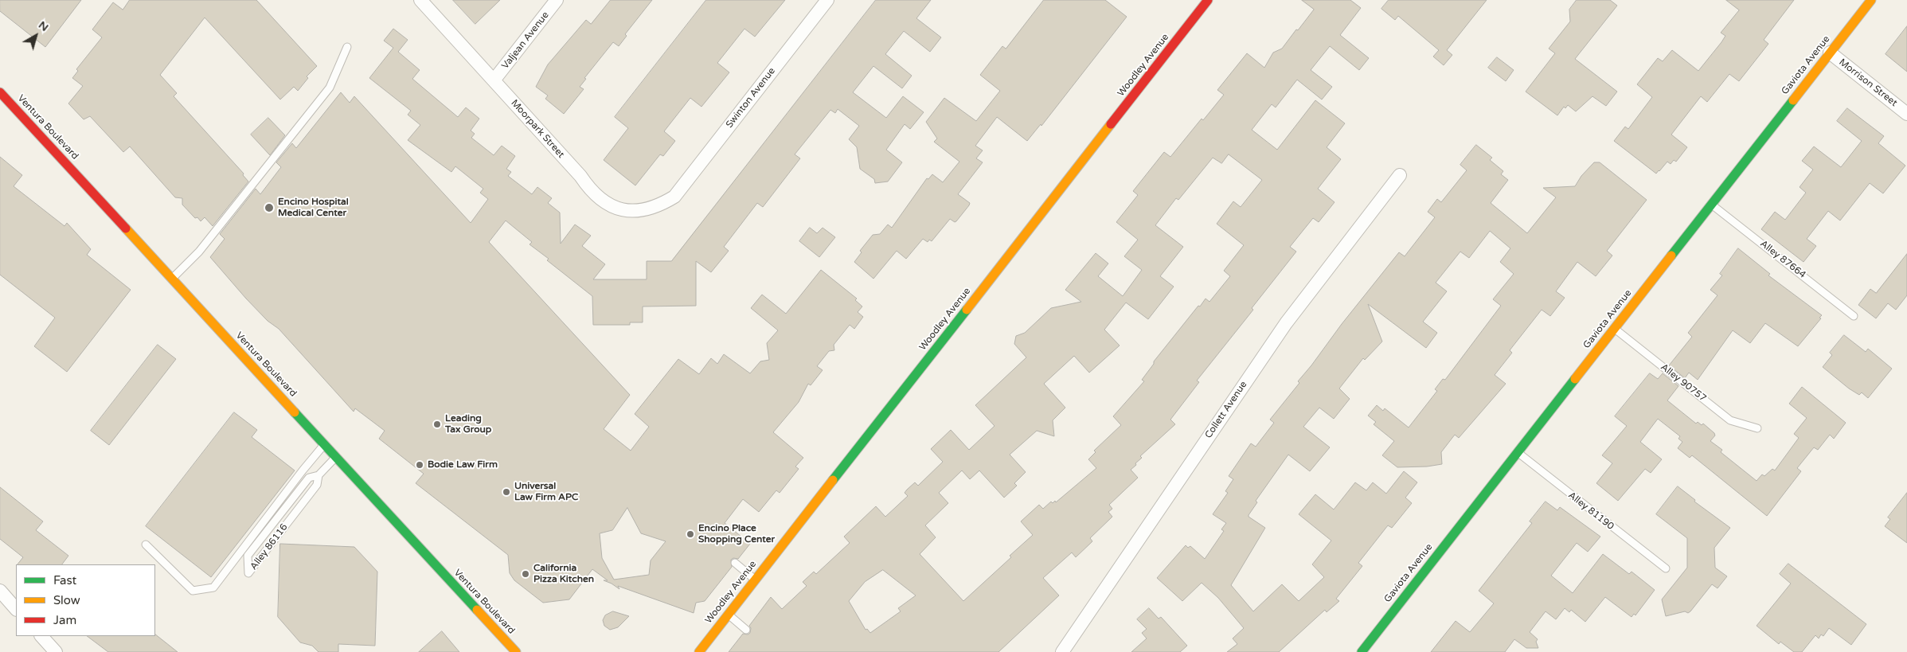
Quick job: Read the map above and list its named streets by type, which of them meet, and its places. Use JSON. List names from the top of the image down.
{
  "streets": {
    "street": [
      "Valjean Avenue",
      "Woodley Avenue",
      "Gaviota Avenue",
      "Morrison Street",
      "Swinton Avenue",
      "Ventura Boulevard",
      "Moorpark Street",
      "Collett Avenue"
    ],
    "lane": [
      "Alley 87664",
      "Alley 90757",
      "Alley 81190",
      "Alley 86116"
    ]
  },
  "crossings": [
    ["Valjean Avenue", "Moorpark Street"],
    ["Gaviota Avenue", "Morrison Street"],
    ["Gaviota Avenue", "Alley 87664"],
    ["Gaviota Avenue", "Alley 90757"],
    ["Gaviota Avenue", "Alley 81190"],
    ["Swinton Avenue", "Moorpark Street"],
    ["Ventura Boulevard", "Alley 86116"]
  ],
  "places": [
    "Encino Hospital Medical Center",
    "Leading Tax Group",
    "Bodie Law Firm",
    "Universal Law Firm APC",
    "Encino Place Shopping Center",
    "California Pizza Kitchen"
  ],
  "legend": ["Fast", "Slow", "Jam"],
  "north": "top right"
}
